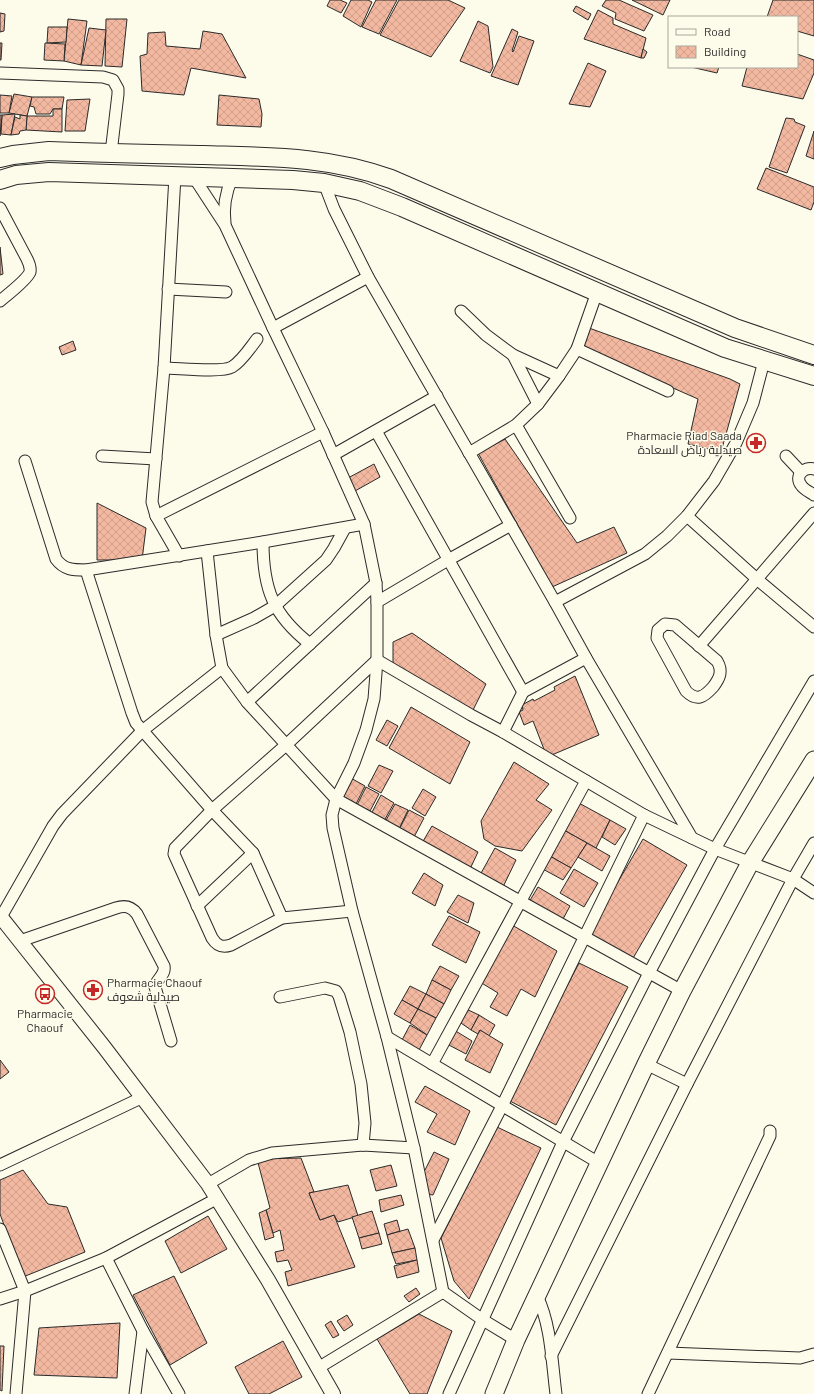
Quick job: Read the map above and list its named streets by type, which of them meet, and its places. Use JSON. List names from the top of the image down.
{
  "places": {
    "pharmacy": ["Pharmacie Riad Saada صيدلية رياض السعادة", "Pharmacie Chaouf صيدلية شعوف"],
    "bus stop": ["Pharmacie Chaouf"]
  },
  "legend": ["Road", "Building"]
}
